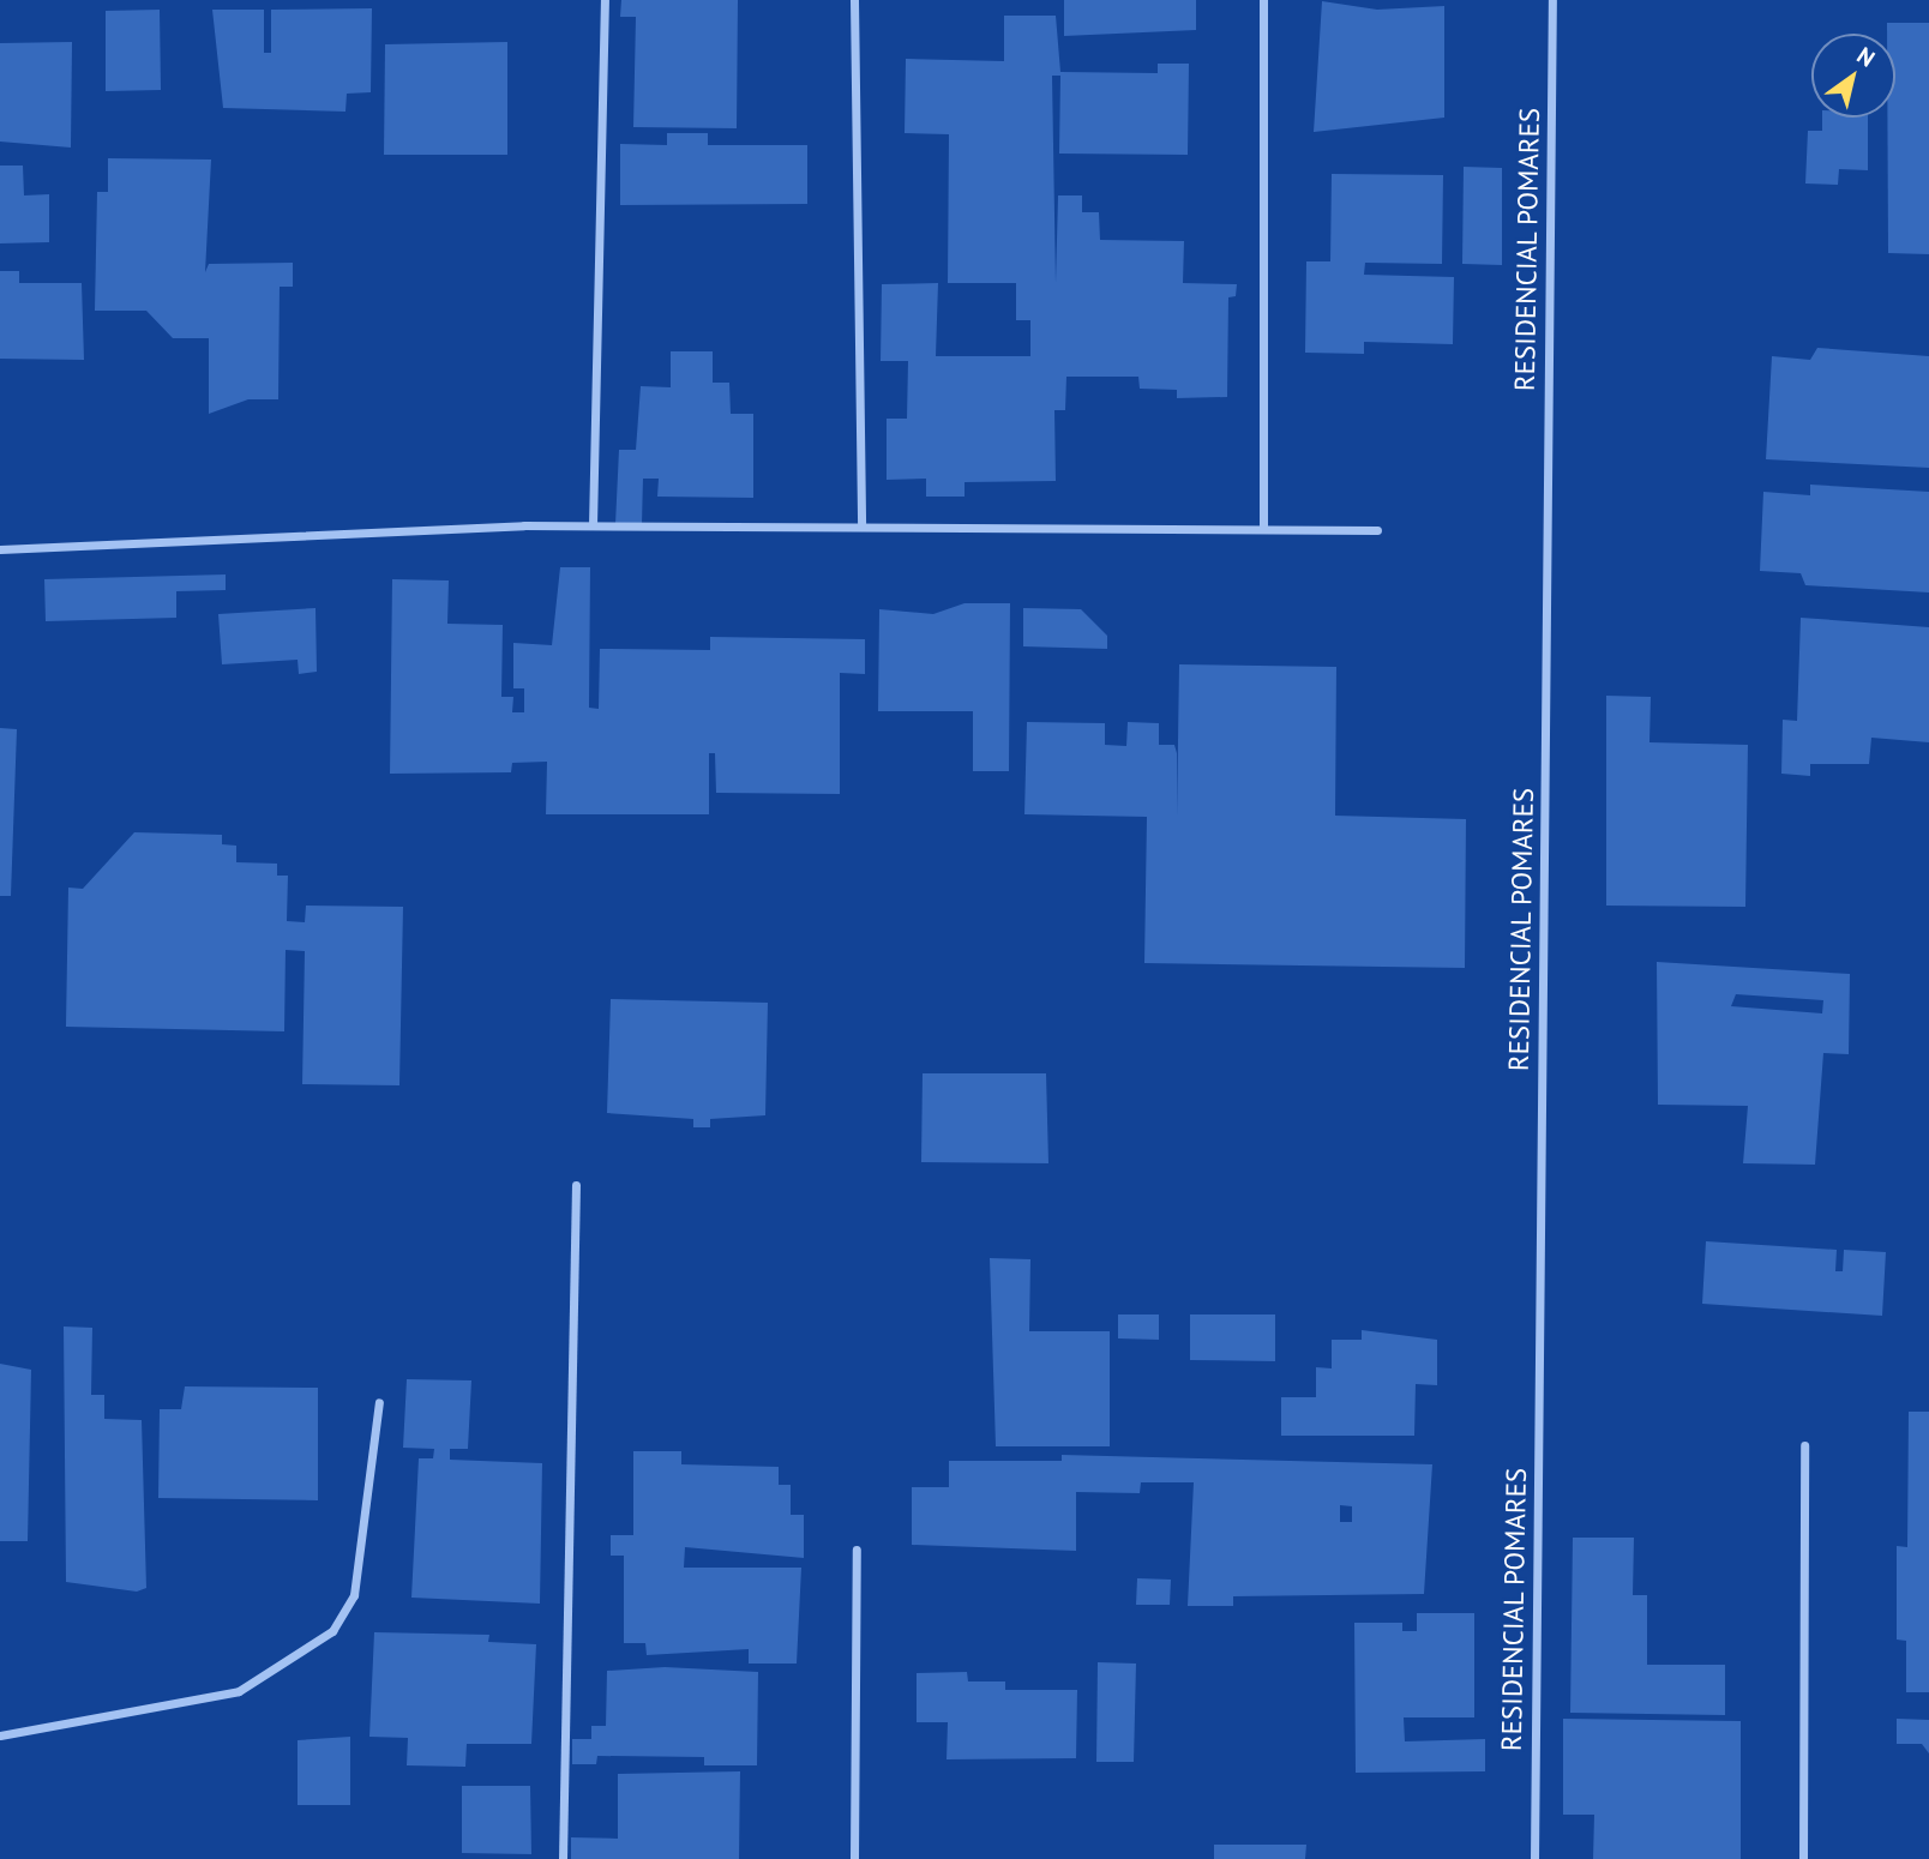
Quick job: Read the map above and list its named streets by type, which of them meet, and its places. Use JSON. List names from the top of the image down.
{
  "streets": {
    "street": ["RESIDENCIAL POMARES"]
  },
  "north": "top right"
}
